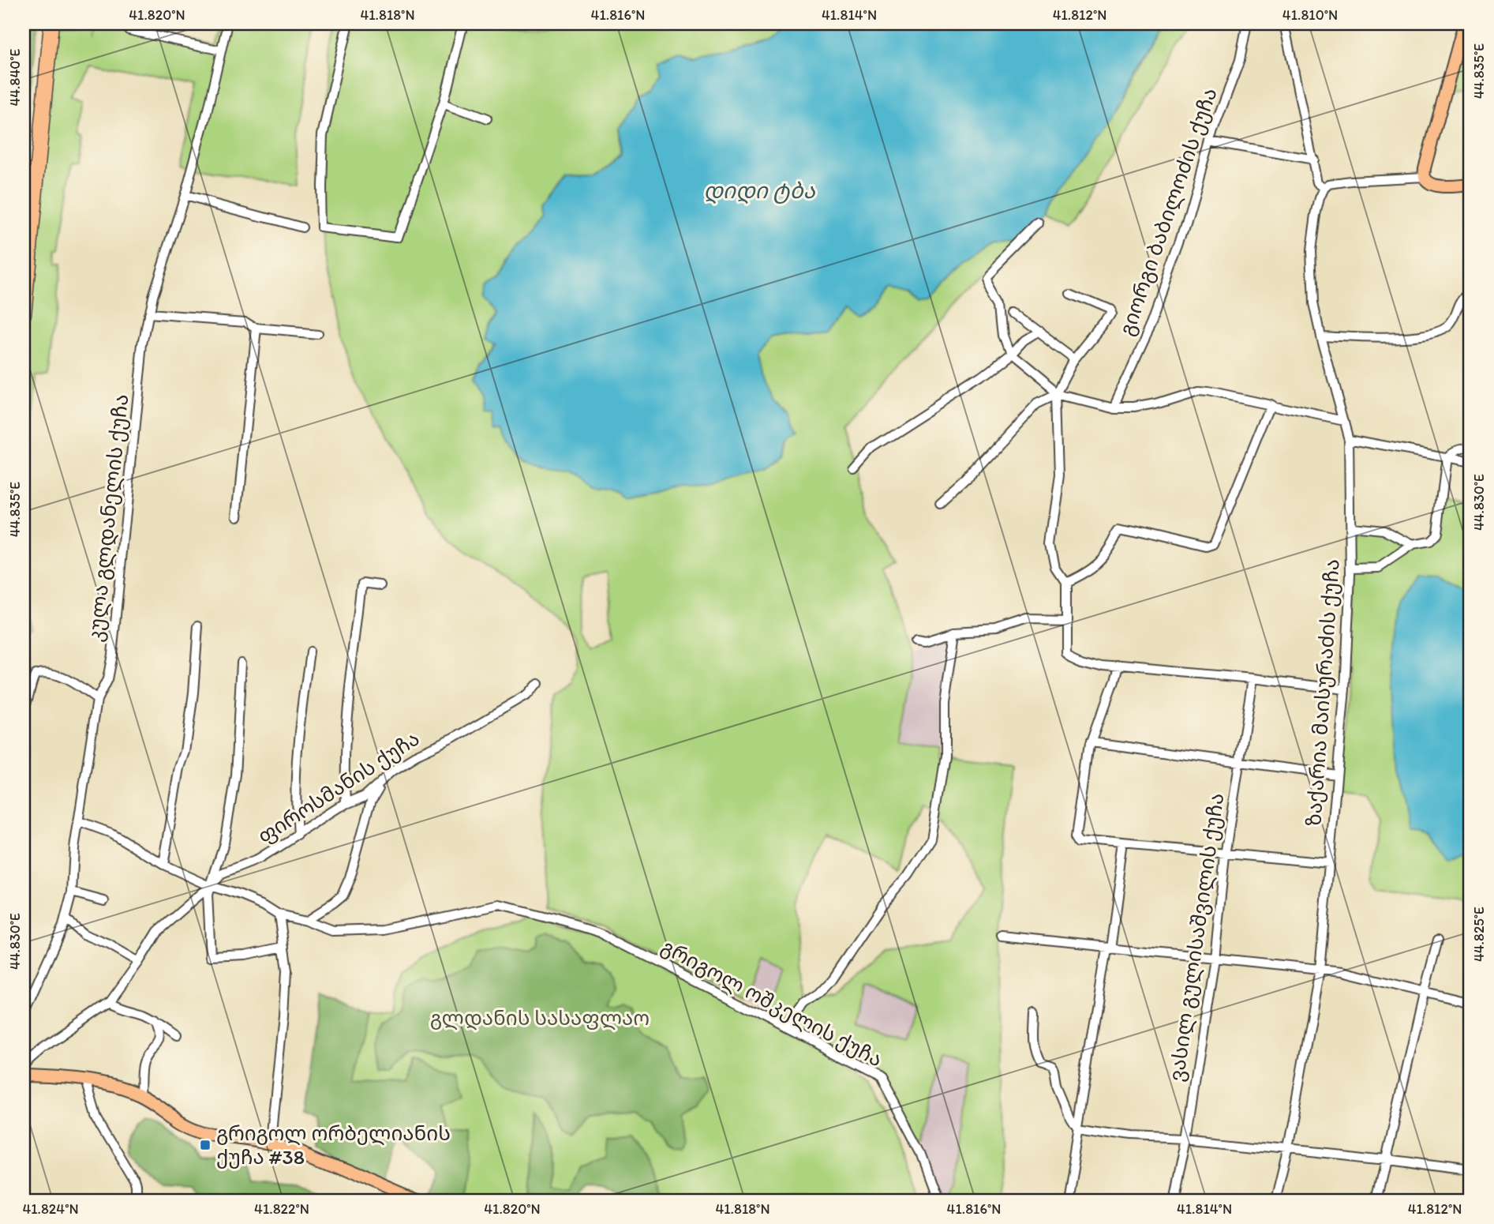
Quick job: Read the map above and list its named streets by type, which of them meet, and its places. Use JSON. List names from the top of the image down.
{
  "streets": {
    "street": [
      "გიორგი ბაბილოძის ქუჩა",
      "კულა გლდანელის ქუჩა",
      "ზაქარია მაისურაძის ქუჩა",
      "ფიროსმანის ქუჩა",
      "ვასილ გულისაშვილის ქუჩა",
      "გრიგოლ ოშკელის ქუჩა"
    ]
  },
  "crossings": [
    ["კულა გლდანელის ქუჩა", "გრიგოლ ოშკელის ქუჩა"],
    ["ფიროსმანის ქუჩა", "გრიგოლ ოშკელის ქუჩა"]
  ],
  "water": ["დიდი ტბა"],
  "parks": ["გლდანის სასაფლაო"],
  "places": {
    "transit": ["გრიგოლ ორბელიანის ქუჩა #38"]
  },
  "coordinates": [
    "41.820°N",
    "41.818°N",
    "41.816°N",
    "41.814°N",
    "41.812°N",
    "41.810°N",
    "44.835°E",
    "44.840°E",
    "44.830°E",
    "44.825°E",
    "41.824°N",
    "41.822°N"
  ]
}
